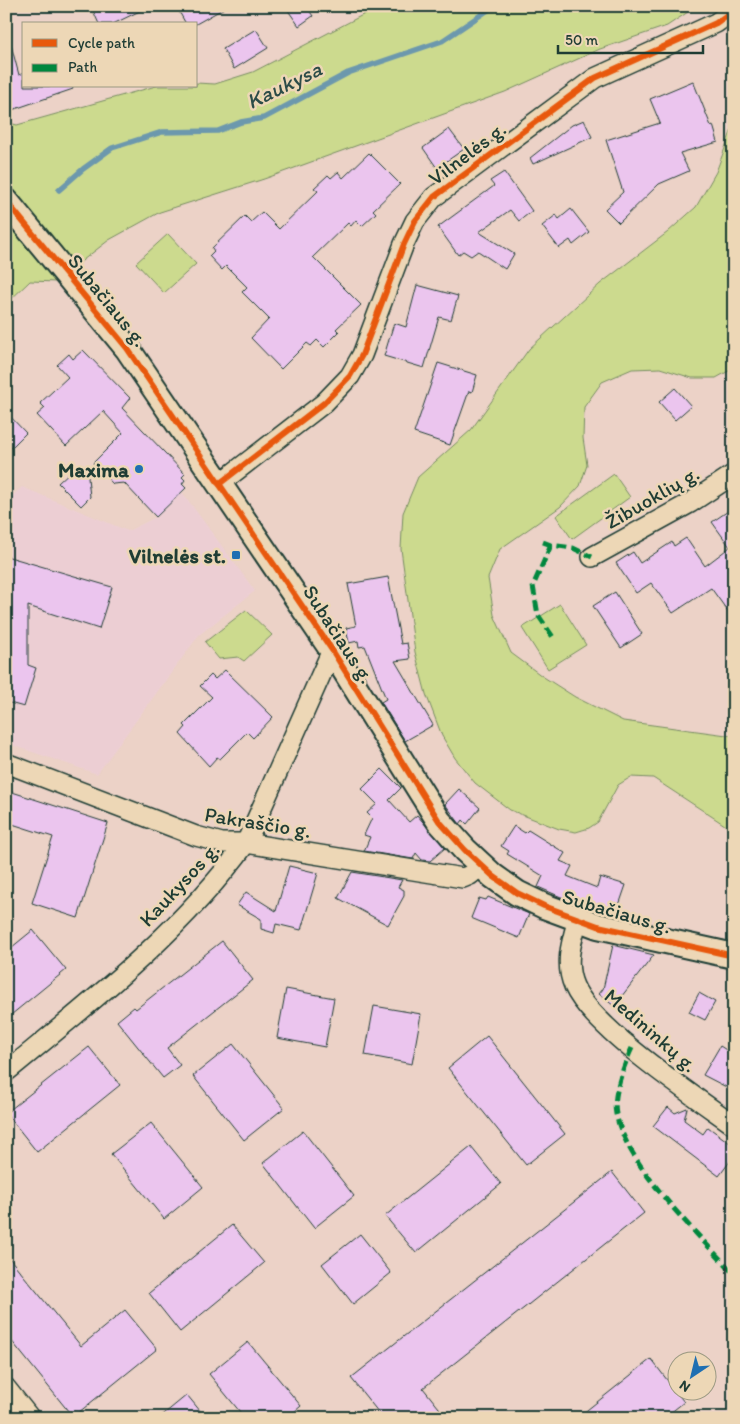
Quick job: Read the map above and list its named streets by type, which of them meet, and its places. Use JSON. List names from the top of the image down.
{
  "streets": {
    "street": [
      "Vilnelės g.",
      "Subačiaus g.",
      "Žibuoklių g.",
      "Pakraščio g.",
      "Kaukysos g.",
      "Medininkų g."
    ]
  },
  "crossings": [
    ["Vilnelės g.", "Subačiaus g."],
    ["Subačiaus g.", "Pakraščio g."],
    ["Subačiaus g.", "Kaukysos g."],
    ["Subačiaus g.", "Medininkų g."],
    ["Pakraščio g.", "Kaukysos g."]
  ],
  "water": ["Kaukysa"],
  "places": {
    "other": ["Maxima"],
    "transit": ["Vilnelės st."]
  },
  "legend": ["Cycle path", "Path"],
  "scale_bar": "50 m",
  "north": "bottom left"
}
